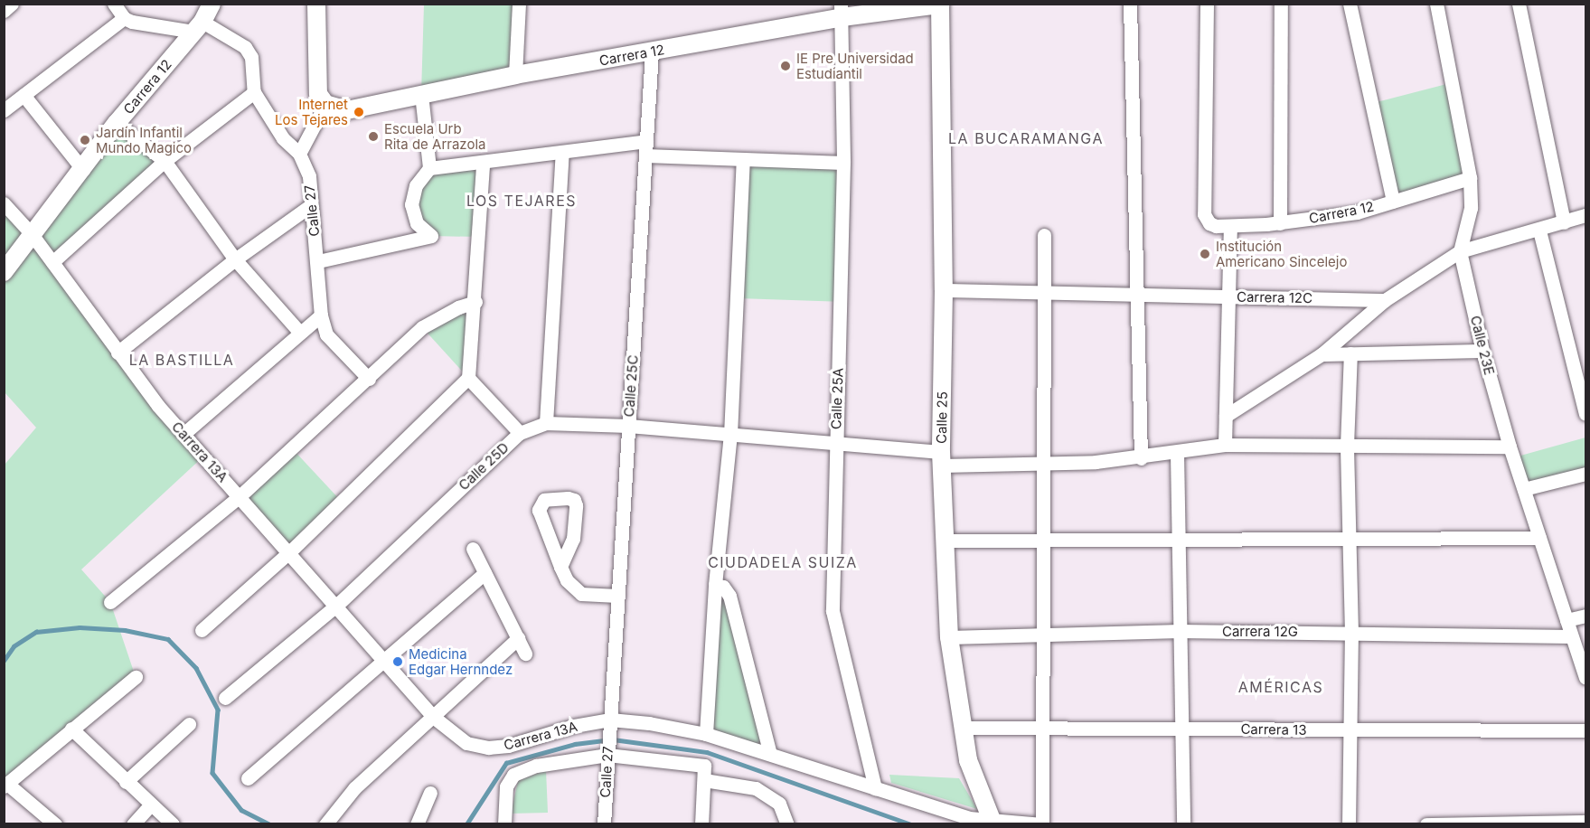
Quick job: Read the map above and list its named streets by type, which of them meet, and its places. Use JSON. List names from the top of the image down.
{
  "streets": {
    "street": [
      "Carrera 12",
      "Calle 27",
      "Carrera 12C",
      "Calle 23E",
      "Calle 25C",
      "Calle 25A",
      "Calle 25",
      "Carrera 13A",
      "Calle 25D",
      "Carrera 12G",
      "Carrera 13"
    ]
  },
  "crossings": [
    ["Carrera 12", "Calle 23E"],
    ["Carrera 12", "Calle 25C"],
    ["Carrera 12", "Calle 25A"],
    ["Carrera 12", "Calle 25"],
    ["Carrera 12", "Carrera 13A"],
    ["Calle 27", "Calle 25C"],
    ["Calle 27", "Carrera 13A"],
    ["Carrera 12C", "Calle 25"],
    ["Calle 23E", "Carrera 12G"],
    ["Calle 25C", "Carrera 13A"],
    ["Calle 25A", "Carrera 13A"],
    ["Calle 25", "Carrera 13A"],
    ["Calle 25", "Carrera 12G"],
    ["Calle 25", "Carrera 13"],
    ["Carrera 13A", "Calle 25D"]
  ],
  "districts": [
    "LA BUCARAMANGA",
    "LOS TEJARES",
    "LA BASTILLA",
    "CIUDADELA SUIZA",
    "AMÉRICAS"
  ],
  "places": [
    "IE Pre Universidad Estudiantil",
    "Internet Los Tejares",
    "Escuela Urb Rita de Arrazola",
    "Jardín Infantil Mundo Magico",
    "Institución Americano Sincelejo",
    "Medicina Edgar Hernndez"
  ]
}
